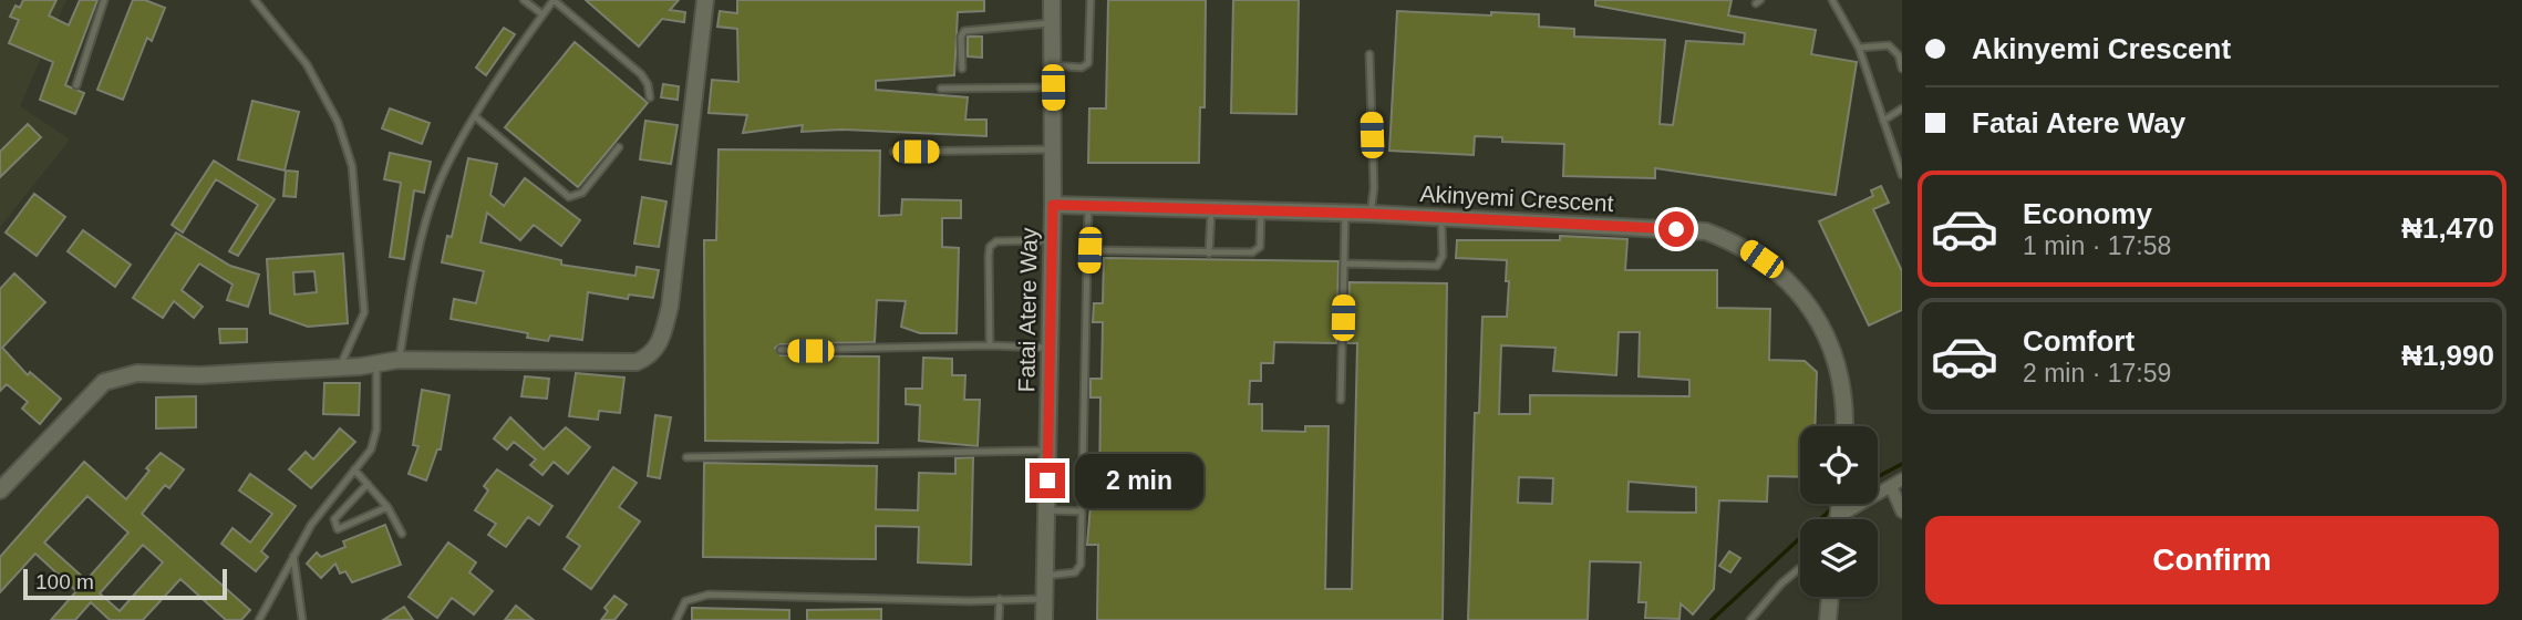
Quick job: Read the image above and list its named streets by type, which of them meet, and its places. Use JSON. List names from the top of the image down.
{
  "streets": {
    "street": ["Akinyemi Crescent", "Fatai Atere Way"]
  },
  "crossings": [
    ["Akinyemi Crescent", "Fatai Atere Way"]
  ],
  "scale_bar": "100 m",
  "page": {
    "banner": ["Akinyemi Crescent", "Fatai Atere Way"],
    "list": [
      {
        "name": "Economy",
        "note": "1 min · 17:58",
        "value": "₦1,470"
      },
      {
        "name": "Comfort",
        "note": "2 min · 17:59",
        "value": "₦1,990"
      }
    ],
    "bubble": "2 min",
    "buttons": "Confirm",
    "scale": "100 m"
  }
}
